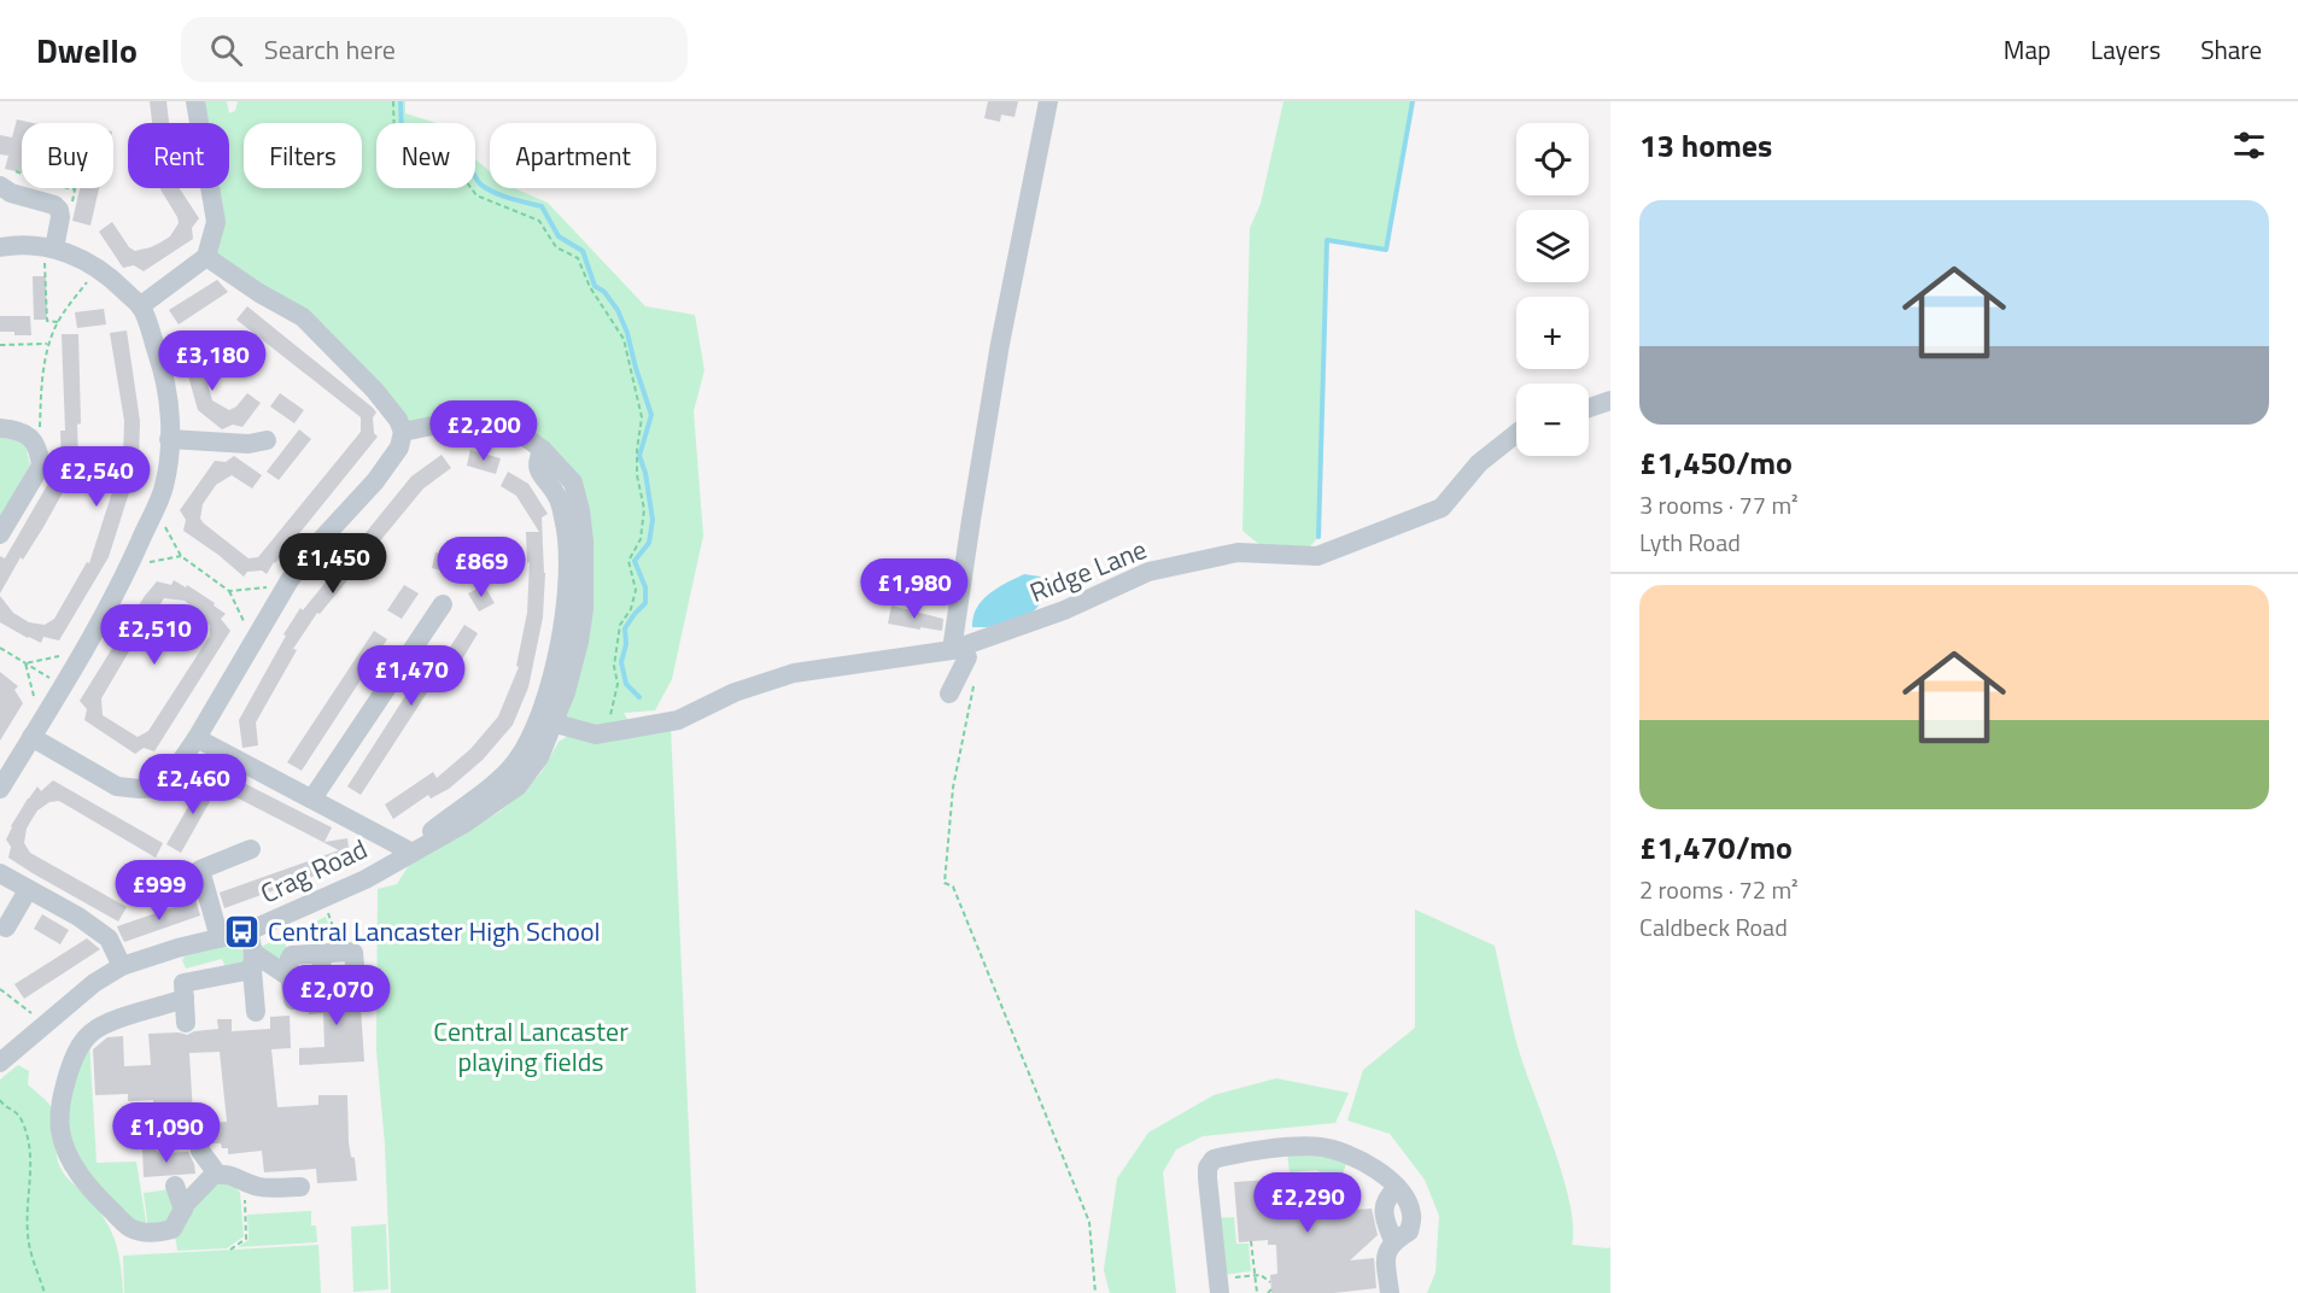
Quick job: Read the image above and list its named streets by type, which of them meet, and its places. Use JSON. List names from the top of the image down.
{
  "streets": {
    "street": ["Ridge Lane", "Crag Road"]
  },
  "crossings": [
    ["Ridge Lane", "Crag Road"]
  ],
  "parks": ["Central Lancaster playing fields"],
  "places": {
    "bus stop": ["Central Lancaster High School"]
  },
  "page": {
    "header": "Dwello",
    "search": "Search here",
    "nav": ["Map", "Layers", "Share"],
    "heading": "13 homes",
    "map_buttons": ["+", "−"],
    "chip": [
      "Buy",
      "Rent",
      "Filters",
      "New",
      "Apartment"
    ],
    "list": [
      {
        "name": "£1,450/mo",
        "note": "3 rooms · 77 m² · Lyth Road"
      },
      {
        "name": "£1,470/mo",
        "note": "2 rooms · 72 m² · Caldbeck Road"
      }
    ],
    "price": [
      "£3,180",
      "£2,200",
      "£2,540",
      "£1,450",
      "£869",
      "£1,980",
      "£2,510",
      "£1,470",
      "£2,460",
      "£999",
      "£2,070",
      "£1,090",
      "£2,290"
    ]
  }
}
